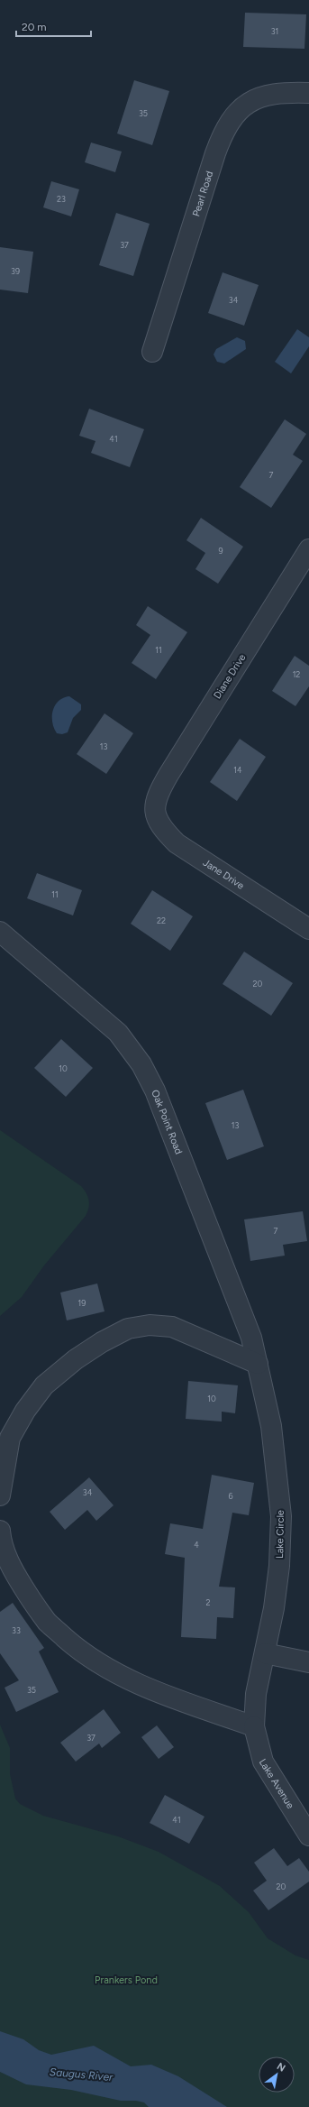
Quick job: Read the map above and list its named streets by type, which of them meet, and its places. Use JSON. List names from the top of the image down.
{
  "streets": {
    "street": [
      "Pearl Road",
      "Diane Drive",
      "Jane Drive",
      "Oak Point Road",
      "Lake Circle",
      "Lake Avenue"
    ]
  },
  "crossings": [
    ["Diane Drive", "Jane Drive"],
    ["Oak Point Road", "Lake Circle"],
    ["Lake Circle", "Lake Avenue"]
  ],
  "water": ["Saugus River"],
  "parks": ["Prankers Pond"],
  "house_numbers": [
    "31",
    "35",
    "23",
    "37",
    "39",
    "34",
    "41",
    "7",
    "9",
    "11",
    "12",
    "13",
    "14",
    "11",
    "22",
    "20",
    "10",
    "13",
    "7",
    "19",
    "10",
    "34",
    "6",
    "4",
    "2",
    "33",
    "35",
    "37",
    "41",
    "20"
  ],
  "scale_bar": "20 m",
  "north": "top right"
}
